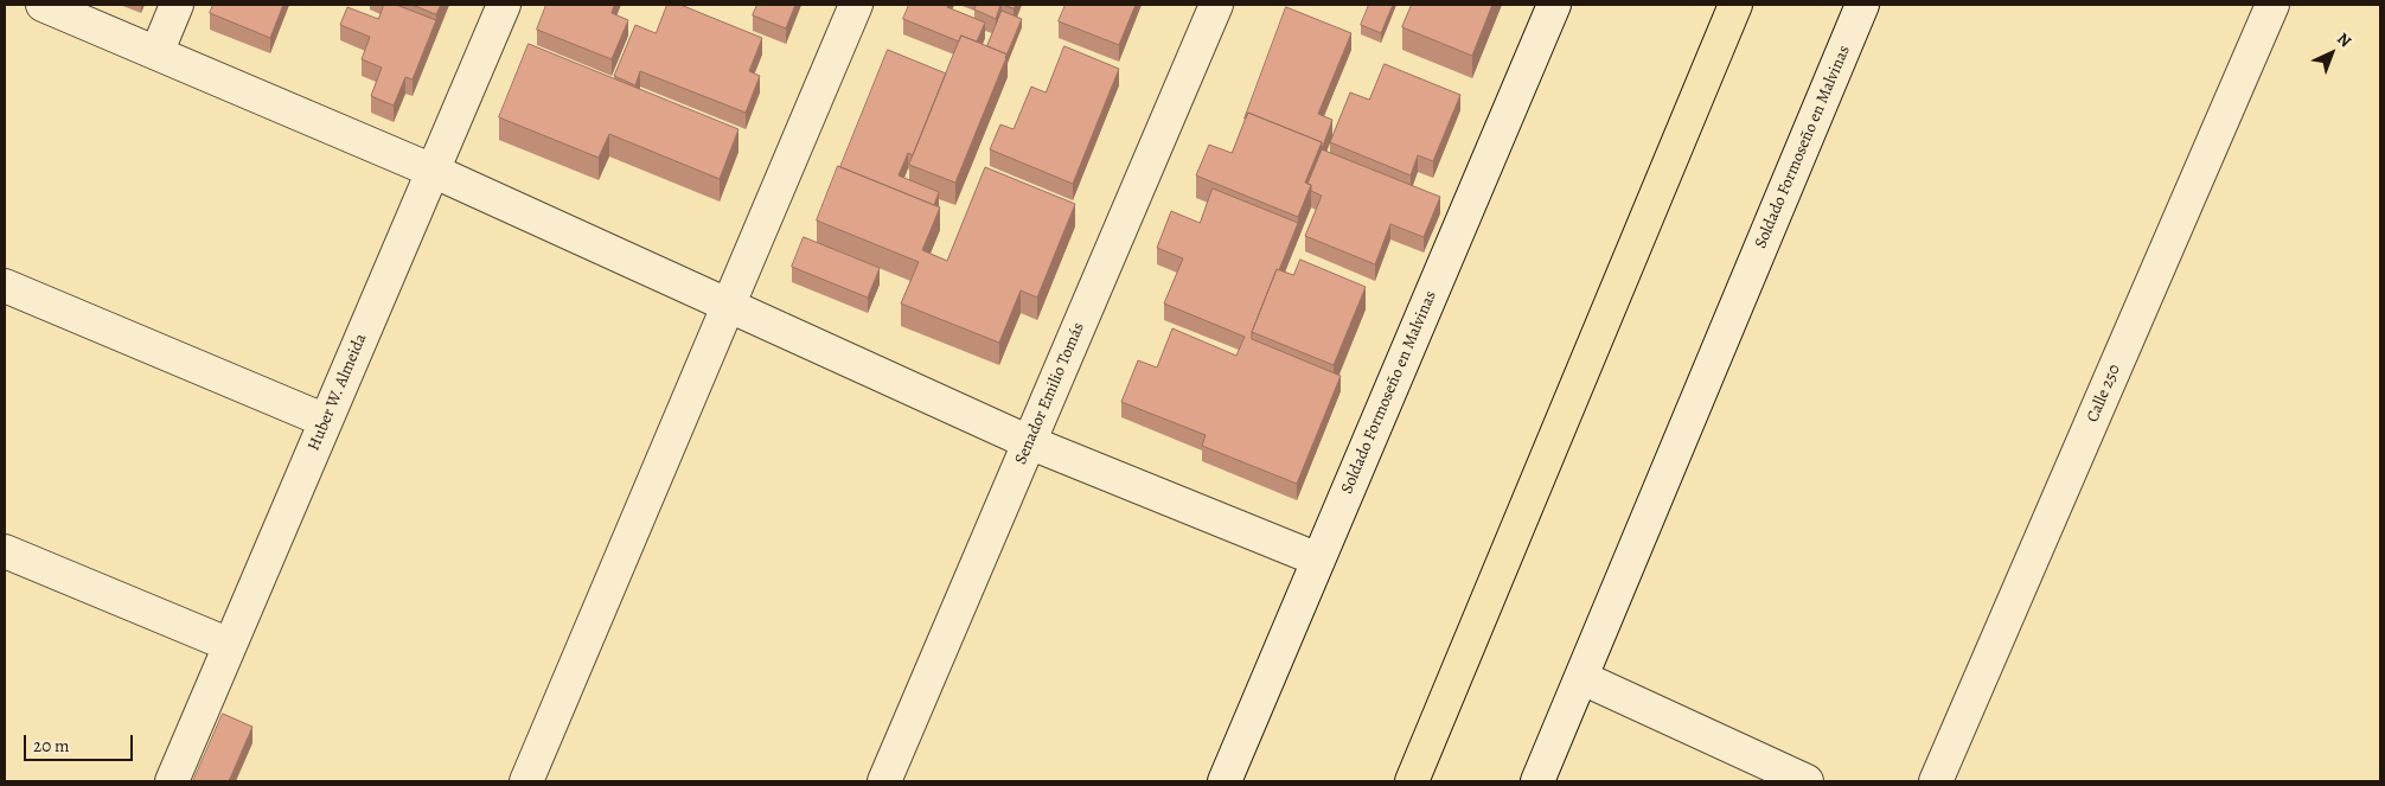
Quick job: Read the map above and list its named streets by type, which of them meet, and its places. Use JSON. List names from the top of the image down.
{
  "streets": {
    "street": [
      "Soldado Formoseño en Malvinas",
      "Huber W. Almeida",
      "Senador Emilio Tomás",
      "Calle 250"
    ]
  },
  "scale_bar": "20 m",
  "north": "top right"
}
